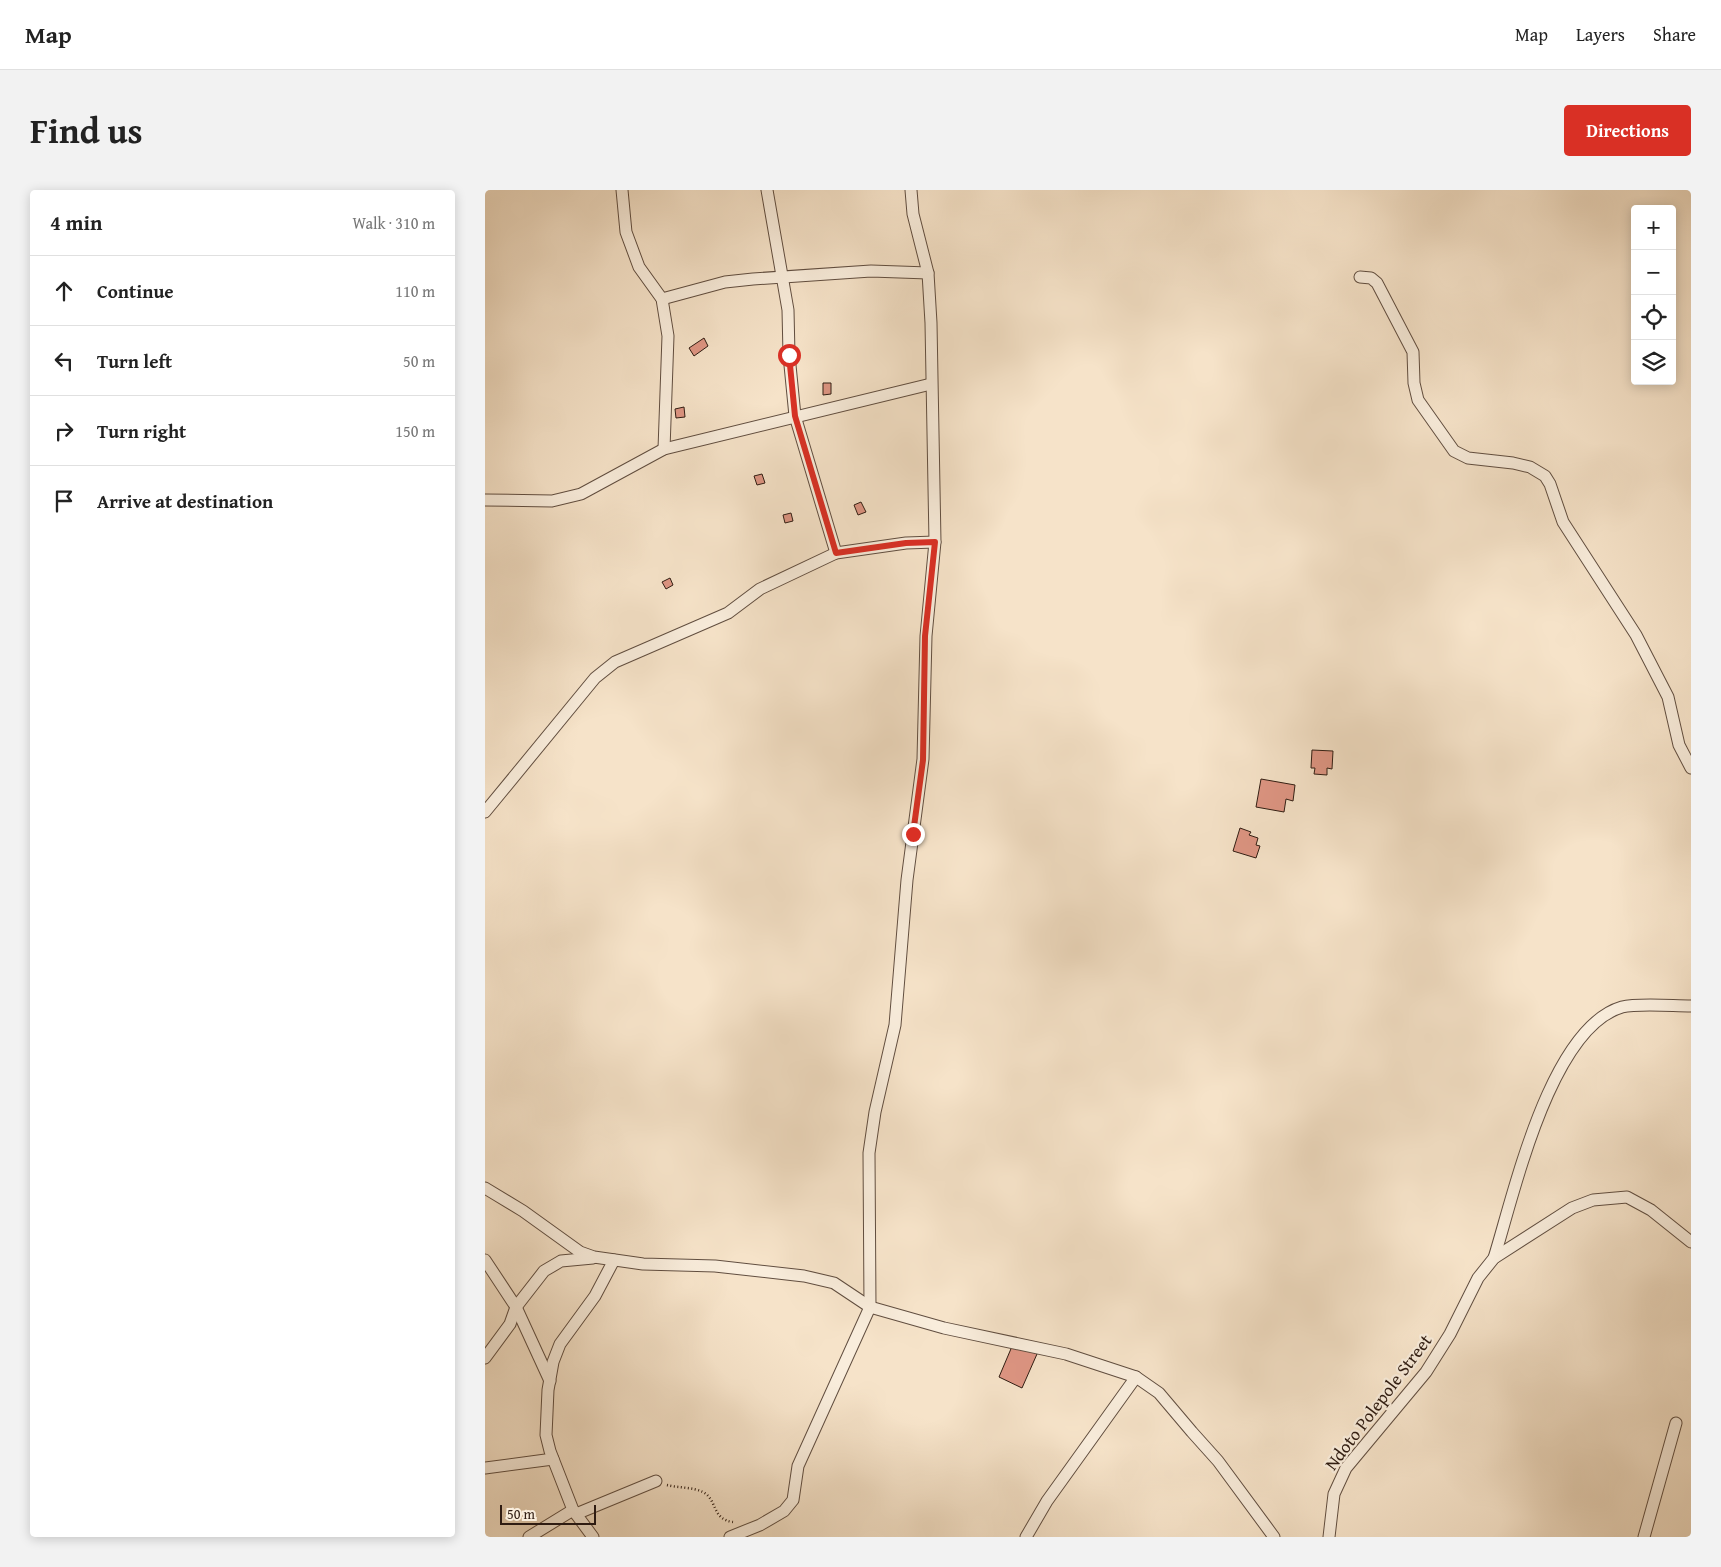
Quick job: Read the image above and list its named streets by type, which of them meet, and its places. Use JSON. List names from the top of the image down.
{
  "streets": {
    "street": ["Ndoto Polepole Street"]
  },
  "scale_bar": "50 m",
  "page": {
    "header": "Map",
    "nav": ["Map", "Layers", "Share"],
    "title": "Find us",
    "buttons": "Directions",
    "heading": ["4 min", "Walk · 310 m"],
    "map_buttons": ["+", "−"],
    "list": [
      ["Continue", "110 m"],
      ["Turn left", "50 m"],
      ["Turn right", "150 m"],
      "Arrive at destination"
    ],
    "scale": "50 m"
  }
}
